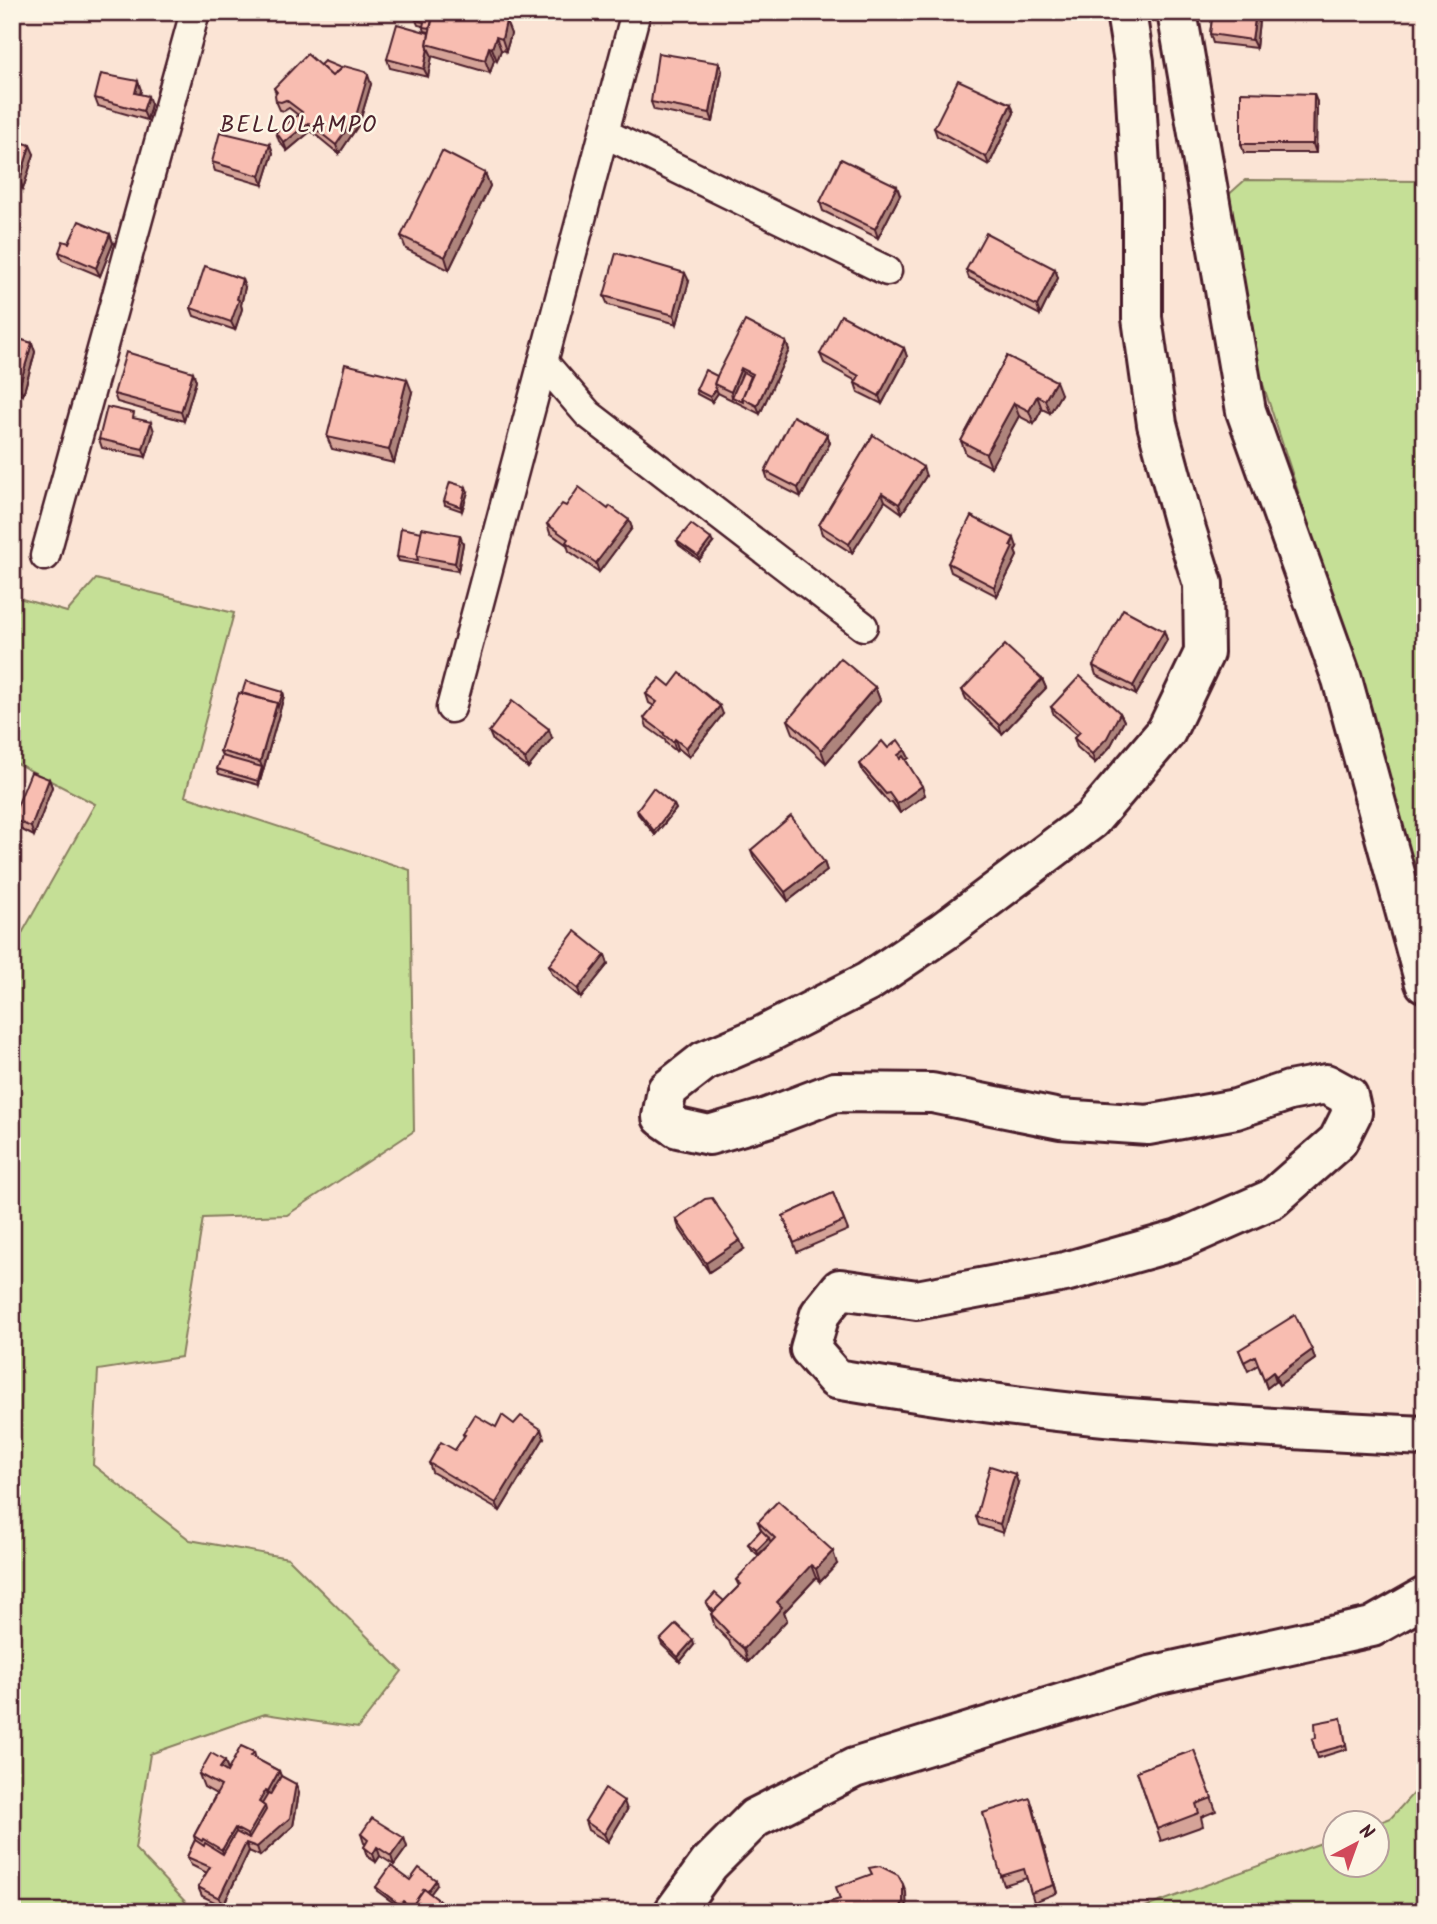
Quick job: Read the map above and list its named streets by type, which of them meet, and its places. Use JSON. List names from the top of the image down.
{
  "districts": ["BELLOLAMPO"],
  "north": "top right"
}
